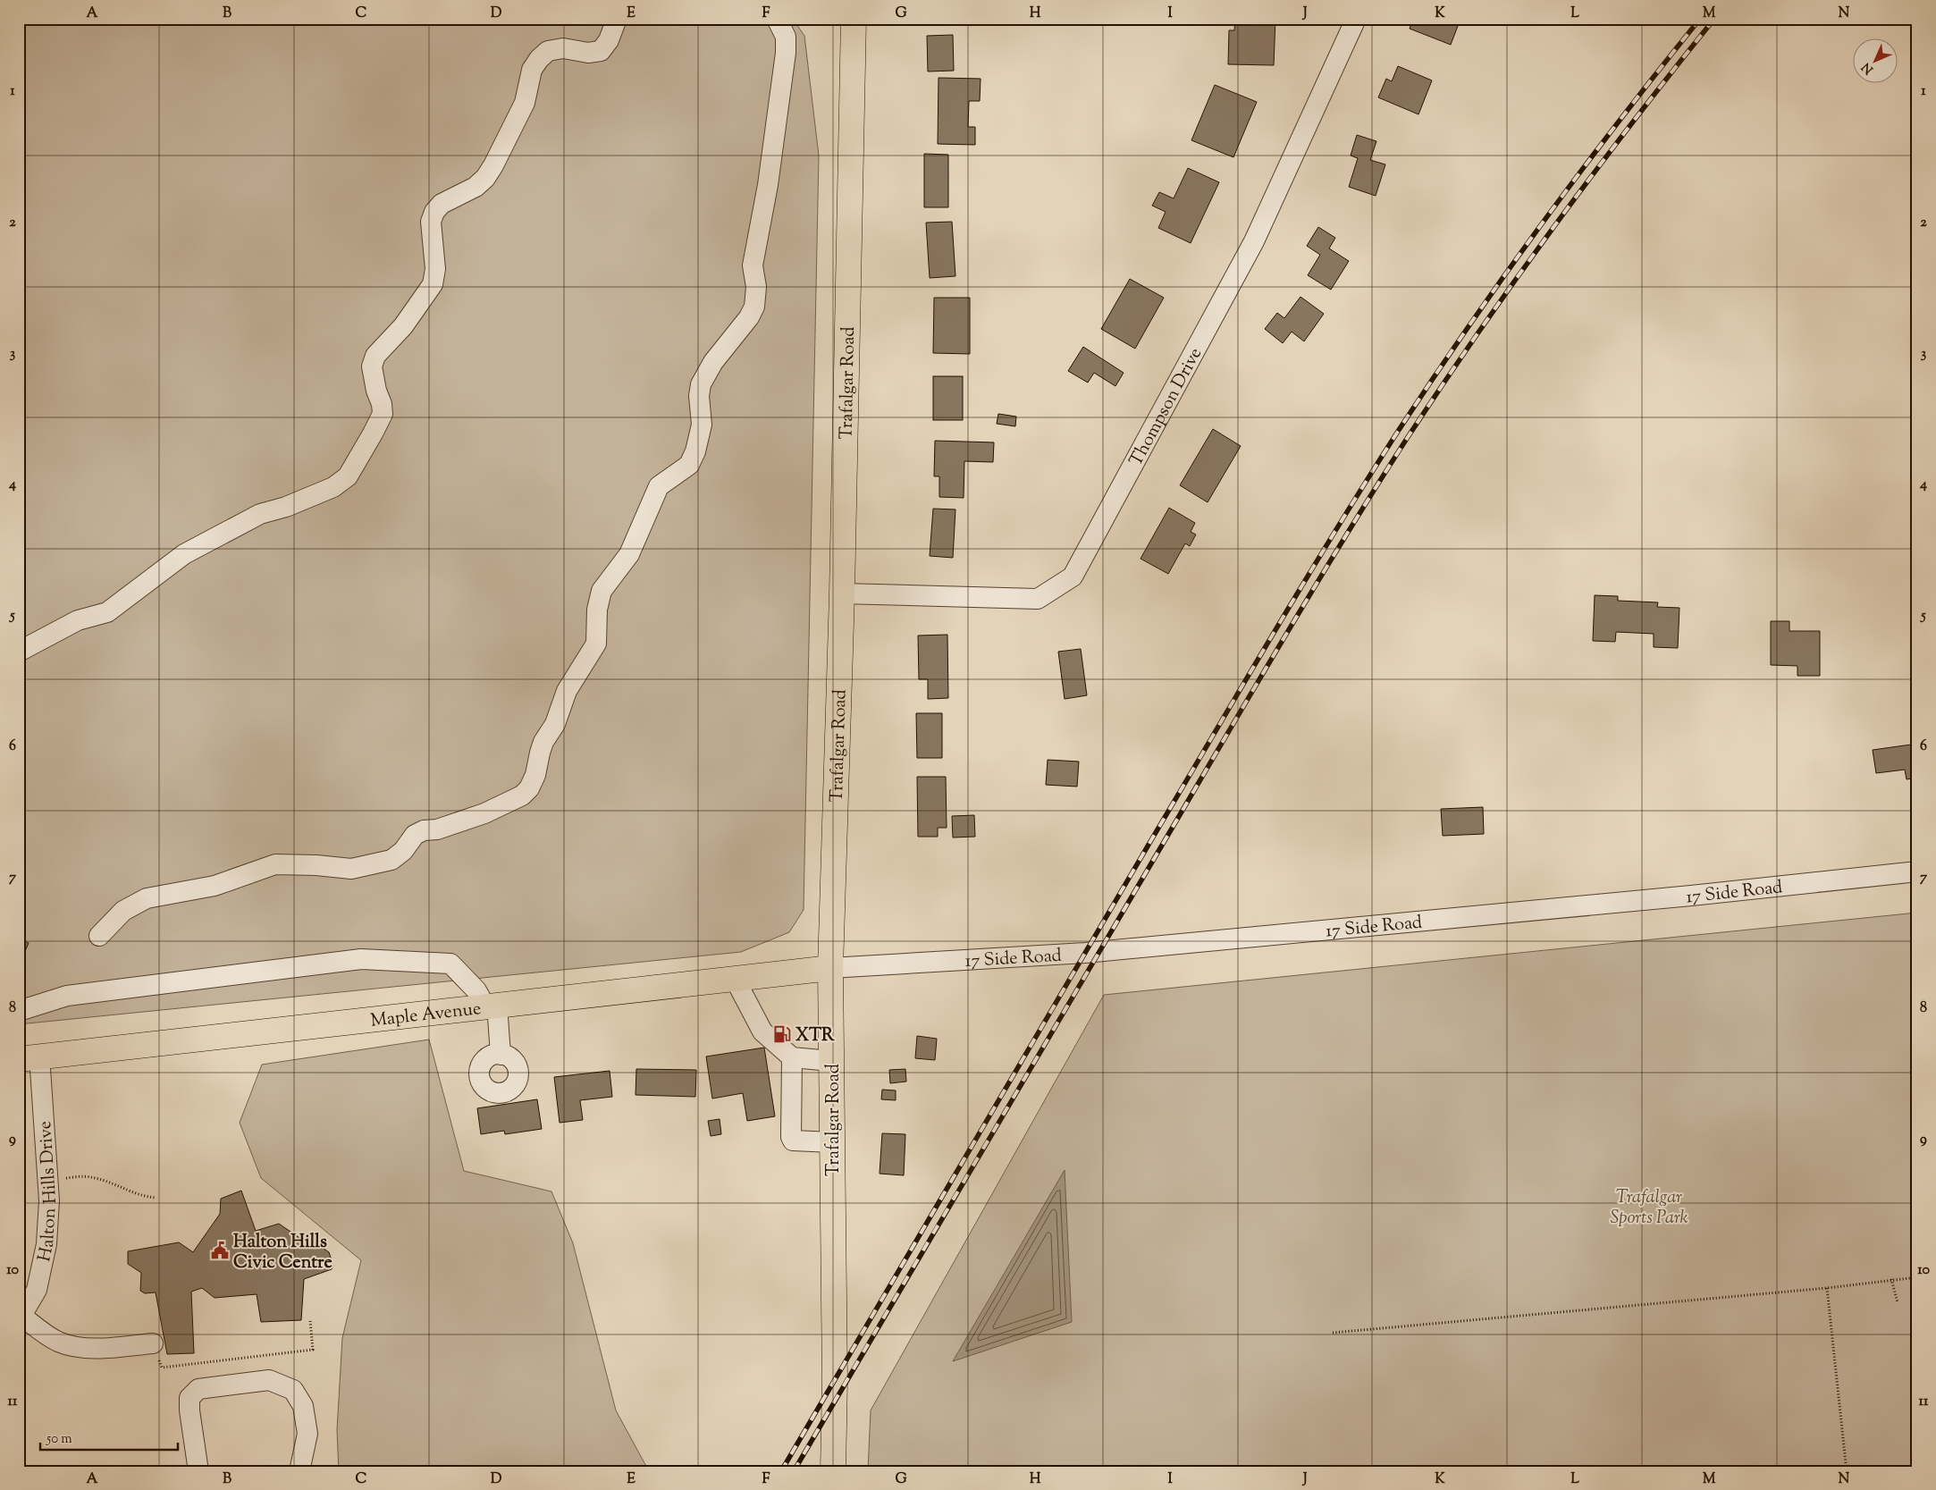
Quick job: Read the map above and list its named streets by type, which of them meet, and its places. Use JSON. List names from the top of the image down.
{
  "streets": {
    "main road": ["Trafalgar Road", "Maple Avenue"],
    "street": ["Thompson Drive", "17 Side Road", "Halton Hills Drive"]
  },
  "crossings": [
    ["Trafalgar Road", "Thompson Drive"],
    ["Trafalgar Road", "17 Side Road"],
    ["Trafalgar Road", "Maple Avenue"],
    ["17 Side Road", "Maple Avenue"],
    ["Maple Avenue", "Halton Hills Drive"]
  ],
  "parks": ["Trafalgar Sports Park"],
  "places": {
    "fuel station": ["XTR"],
    "public building": ["Halton Hills Civic Centre"]
  },
  "scale_bar": "50 m",
  "north": "bottom left",
  "grid": {
    "columns": [
      "A",
      "B",
      "C",
      "D",
      "E",
      "F",
      "G",
      "H",
      "I",
      "J",
      "K",
      "L",
      "M",
      "N"
    ],
    "rows": [
      "1",
      "2",
      "3",
      "4",
      "5",
      "6",
      "7",
      "8",
      "9",
      "10",
      "11"
    ]
  }
}
